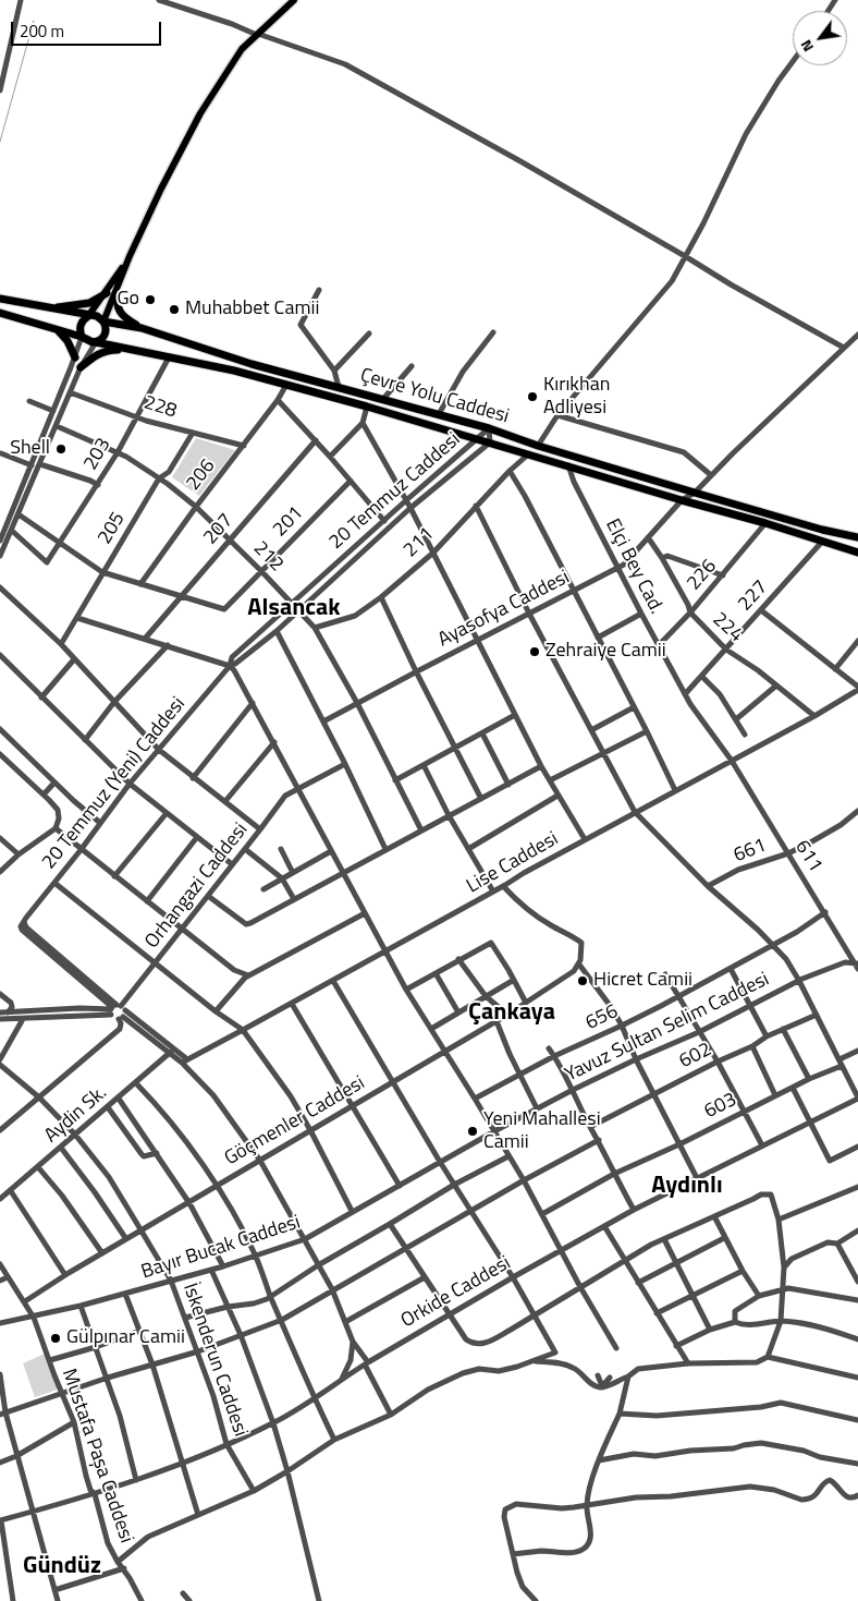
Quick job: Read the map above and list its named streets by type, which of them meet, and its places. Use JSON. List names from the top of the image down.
{
  "streets": {
    "highway": ["Çevre Yolu Caddesi"],
    "street": [
      "228",
      "203",
      "206",
      "20 Temmuz Caddesi",
      "201",
      "205",
      "207",
      "211",
      "212",
      "Elçi Bey Cad.",
      "226",
      "227",
      "Ayasofya Caddesi",
      "224",
      "20 Temmuz (Yeni) Caddesi",
      "661",
      "611",
      "Lise Caddesi",
      "Orhangazi Caddesi",
      "656",
      "Yavuz Sultan Selim Caddesi",
      "602",
      "603",
      "Aydin Sk.",
      "Göçmenler Caddesi",
      "Bayır Bucak Caddesi",
      "Orkide Caddesi",
      "İskenderun Caddesi",
      "Mustafa Paşa Caddesi"
    ]
  },
  "crossings": [
    ["Çevre Yolu Caddesi", "203"],
    ["Çevre Yolu Caddesi", "206"],
    ["Çevre Yolu Caddesi", "20 Temmuz Caddesi"],
    ["Çevre Yolu Caddesi", "211"],
    ["Çevre Yolu Caddesi", "Elçi Bey Cad."],
    ["Çevre Yolu Caddesi", "226"],
    ["Çevre Yolu Caddesi", "227"],
    ["Çevre Yolu Caddesi", "Ayasofya Caddesi"],
    ["228", "203"],
    ["228", "206"],
    ["228", "205"],
    ["203", "212"],
    ["206", "212"],
    ["20 Temmuz Caddesi", "212"],
    ["20 Temmuz Caddesi", "20 Temmuz (Yeni) Caddesi"],
    ["201", "207"],
    ["201", "212"],
    ["205", "212"],
    ["207", "212"],
    ["211", "212"],
    ["212", "Ayasofya Caddesi"],
    ["Elçi Bey Cad.", "226"],
    ["Elçi Bey Cad.", "227"],
    ["Elçi Bey Cad.", "Ayasofya Caddesi"],
    ["Elçi Bey Cad.", "611"],
    ["Elçi Bey Cad.", "Lise Caddesi"],
    ["226", "224"],
    ["227", "224"],
    ["Ayasofya Caddesi", "224"],
    ["224", "Lise Caddesi"],
    ["20 Temmuz (Yeni) Caddesi", "Orhangazi Caddesi"],
    ["661", "611"],
    ["611", "Lise Caddesi"],
    ["611", "656"],
    ["611", "Yavuz Sultan Selim Caddesi"],
    ["Orhangazi Caddesi", "İskenderun Caddesi"],
    ["Yavuz Sultan Selim Caddesi", "Bayır Bucak Caddesi"],
    ["Aydin Sk.", "İskenderun Caddesi"],
    ["Göçmenler Caddesi", "İskenderun Caddesi"],
    ["Göçmenler Caddesi", "Mustafa Paşa Caddesi"],
    ["Bayır Bucak Caddesi", "İskenderun Caddesi"],
    ["Bayır Bucak Caddesi", "Mustafa Paşa Caddesi"],
    ["Orkide Caddesi", "İskenderun Caddesi"],
    ["Orkide Caddesi", "Mustafa Paşa Caddesi"]
  ],
  "districts": [
    "Alsancak",
    "Çankaya",
    "Aydınlı",
    "Gündüz"
  ],
  "places": [
    "Go",
    "Muhabbet Camii",
    "Kırıkhan Adliyesi",
    "Shell",
    "Zehraiye Camii",
    "Hicret Camii",
    "Yeni Mahallesi Camii",
    "Gülpınar Camii"
  ],
  "scale_bar": "200 m",
  "north": "bottom left"
}
